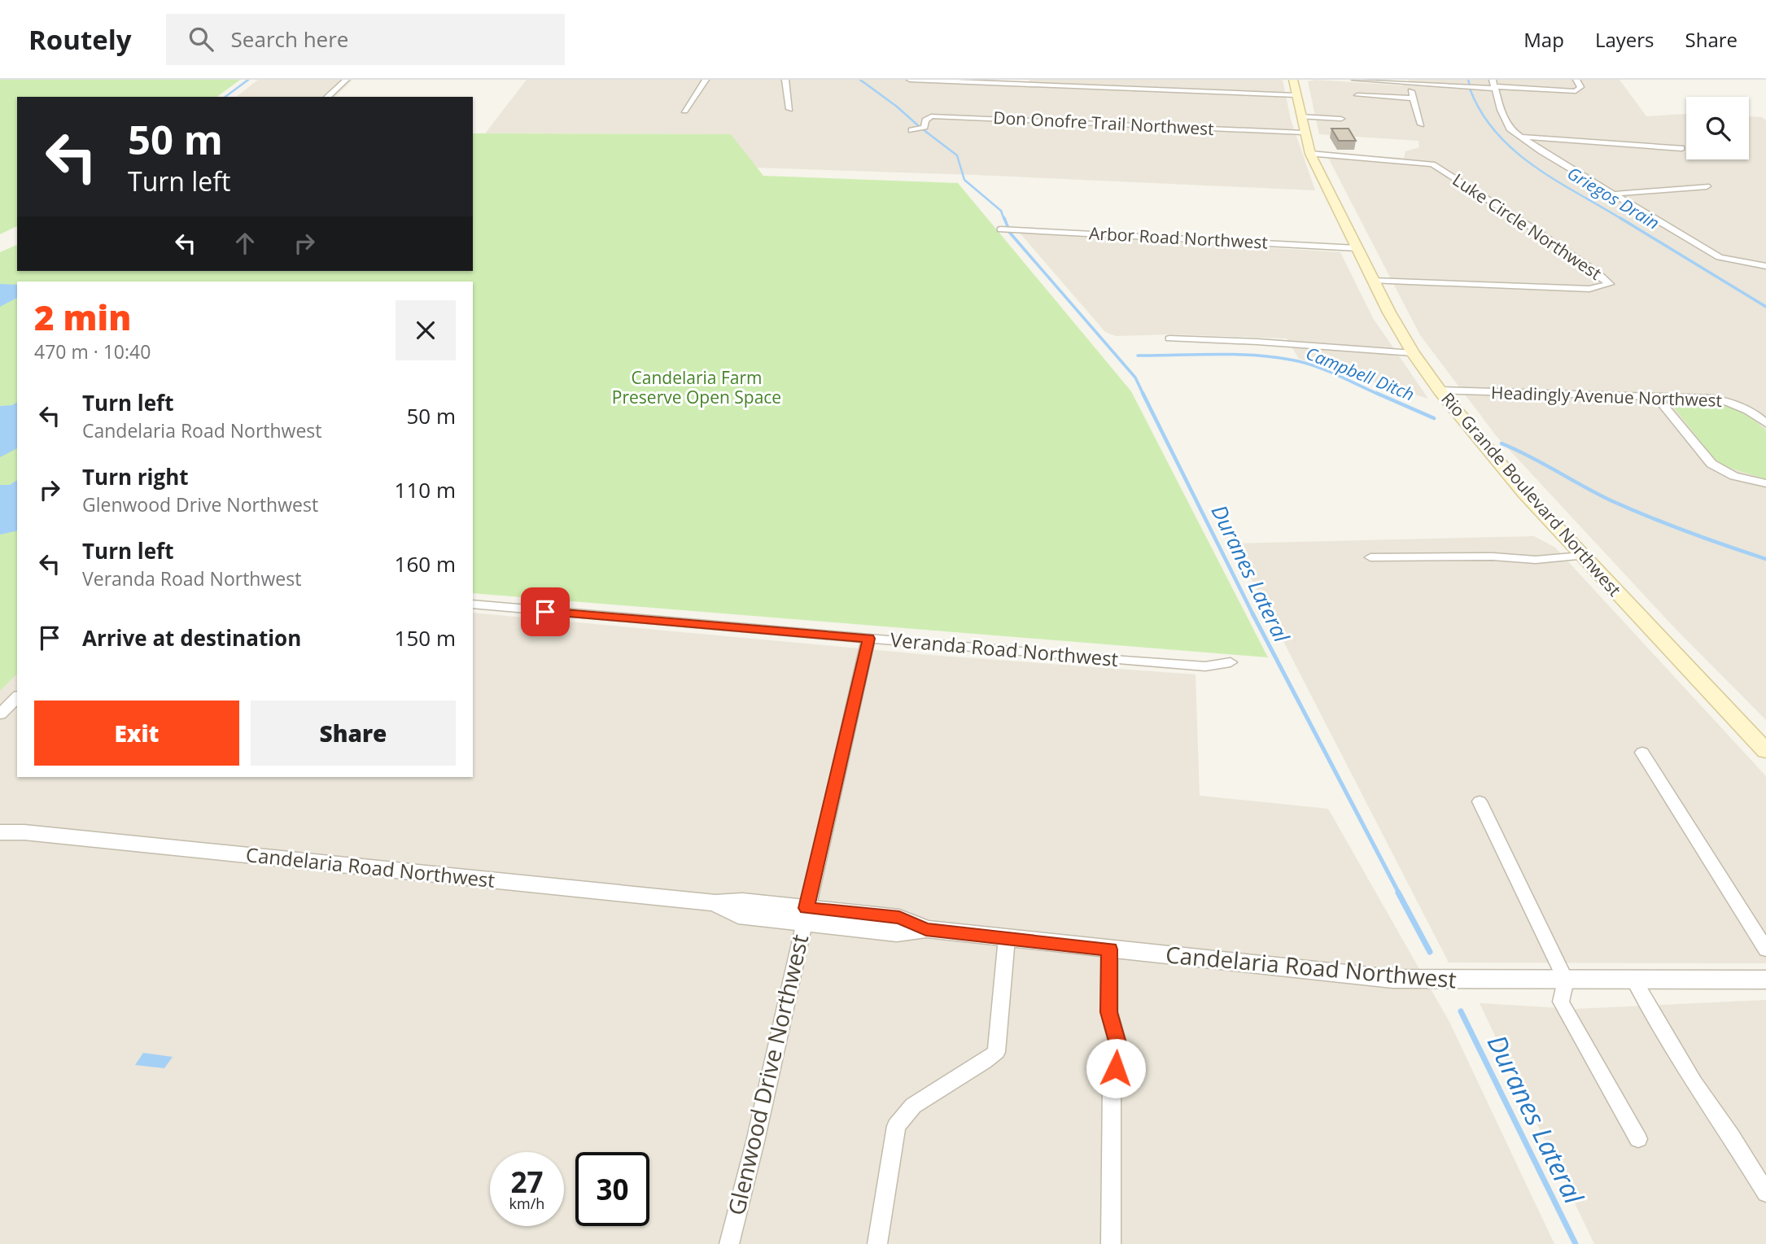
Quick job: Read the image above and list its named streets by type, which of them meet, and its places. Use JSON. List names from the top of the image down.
{
  "streets": {
    "main road": ["Rio Grande Boulevard Northwest"],
    "street": [
      "Don Onofre Trail Northwest",
      "Luke Circle Northwest",
      "Arbor Road Northwest",
      "Headingly Avenue Northwest",
      "Veranda Road Northwest",
      "Candelaria Road Northwest",
      "Glenwood Drive Northwest"
    ]
  },
  "crossings": [
    ["Don Onofre Trail Northwest", "Rio Grande Boulevard Northwest"],
    ["Luke Circle Northwest", "Rio Grande Boulevard Northwest"],
    ["Arbor Road Northwest", "Rio Grande Boulevard Northwest"],
    ["Headingly Avenue Northwest", "Rio Grande Boulevard Northwest"],
    ["Veranda Road Northwest", "Glenwood Drive Northwest"],
    ["Candelaria Road Northwest", "Glenwood Drive Northwest"]
  ],
  "water": ["Griegos Drain", "Campbell Ditch", "Duranes Lateral"],
  "parks": ["Candelaria Farm Preserve Open Space"],
  "page": {
    "header": "Routely",
    "search": "Search here",
    "nav": ["Map", "Layers", "Share"],
    "turn": ["50 m", "Turn left"],
    "heading": ["2 min", "470 m · 10:40"],
    "list": [
      {
        "name": "Turn left",
        "note": "Candelaria Road Northwest",
        "value": "50 m"
      },
      {
        "name": "Turn right",
        "note": "Glenwood Drive Northwest",
        "value": "110 m"
      },
      {
        "name": "Turn left",
        "note": "Veranda Road Northwest",
        "value": "160 m"
      },
      {
        "name": "Arrive at destination",
        "value": "150 m"
      }
    ],
    "buttons": ["Exit", "Share"],
    "speed": "27 km/h",
    "limit": "30"
  }
}
